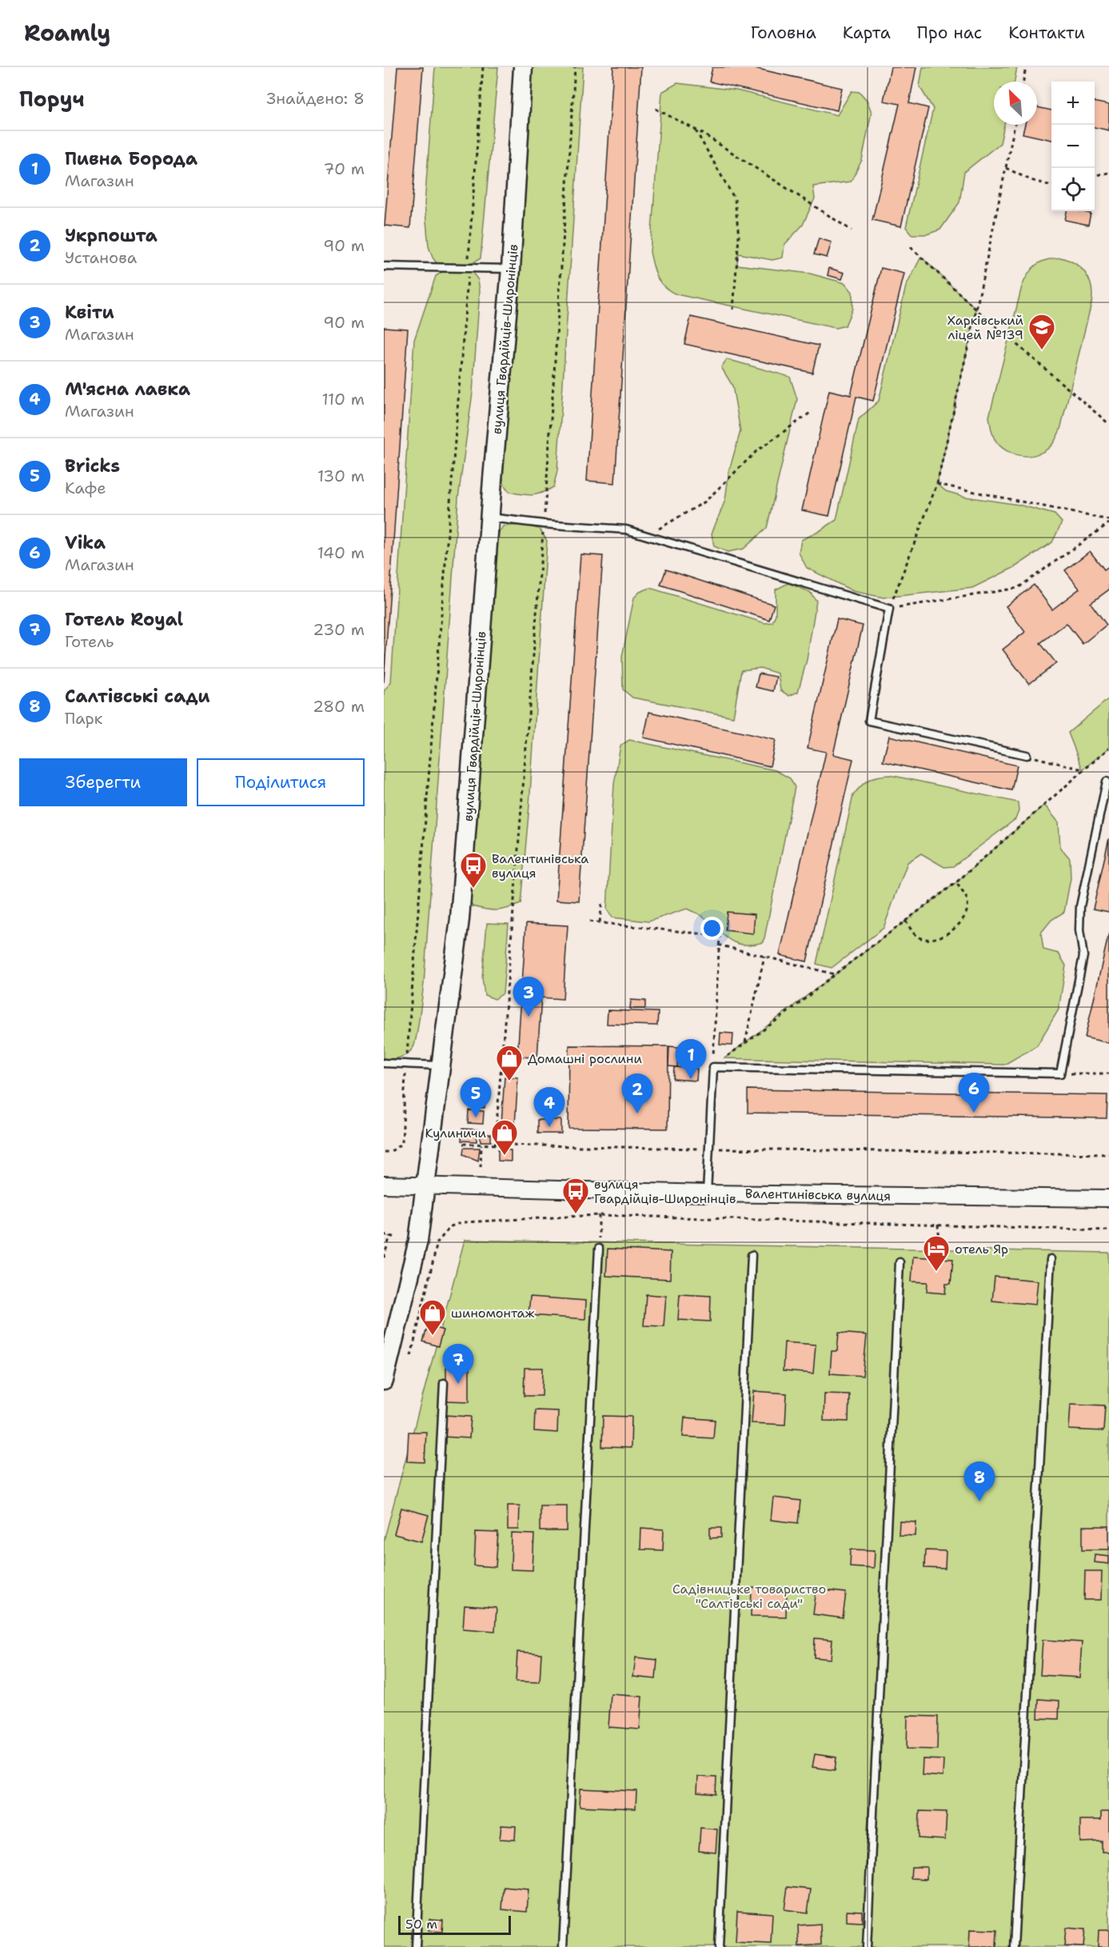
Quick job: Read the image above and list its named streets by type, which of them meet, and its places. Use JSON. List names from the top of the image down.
{
  "streets": {
    "main road": ["вулиця Гвардійців-Широнінців"],
    "street": ["Валентинівська вулиця"]
  },
  "crossings": [
    ["вулиця Гвардійців-Широнінців", "Валентинівська вулиця"]
  ],
  "parks": ["Садівницьке товариство \"Салтівські сади\""],
  "places": {
    "school or university": ["Харківський ліцей №139"],
    "bus stop": ["Валентинівська вулиця", "вулиця Гвардійців-Широнінців"],
    "shop": ["Домашні рослини", "Кулиничи", "шиномонтаж"],
    "hotel": ["отель Яр"]
  },
  "scale_bar": "50 m",
  "north": "top left",
  "page": {
    "header": "Roamly",
    "nav": [
      "Головна",
      "Карта",
      "Про нас",
      "Контакти"
    ],
    "heading": ["Поруч", "Знайдено: 8"],
    "map_buttons": ["+", "−"],
    "list": [
      {
        "mark": "1",
        "name": "Пивна Борода",
        "note": "Магазин",
        "value": "70 m"
      },
      {
        "mark": "2",
        "name": "Укрпошта",
        "note": "Установа",
        "value": "90 m"
      },
      {
        "mark": "3",
        "name": "Квіти",
        "note": "Магазин",
        "value": "90 m"
      },
      {
        "mark": "4",
        "name": "М'ясна лавка",
        "note": "Магазин",
        "value": "110 m"
      },
      {
        "mark": "5",
        "name": "Bricks",
        "note": "Кафе",
        "value": "130 m"
      },
      {
        "mark": "6",
        "name": "Vika",
        "note": "Магазин",
        "value": "140 m"
      },
      {
        "mark": "7",
        "name": "Готель Royal",
        "note": "Готель",
        "value": "230 m"
      },
      {
        "mark": "8",
        "name": "Салтівські сади",
        "note": "Парк",
        "value": "280 m"
      }
    ],
    "buttons": ["Зберегти", "Поділитися"],
    "pins": [
      "3",
      "1",
      "6",
      "2",
      "5",
      "4",
      "7",
      "8"
    ],
    "scale": "50 m"
  }
}
